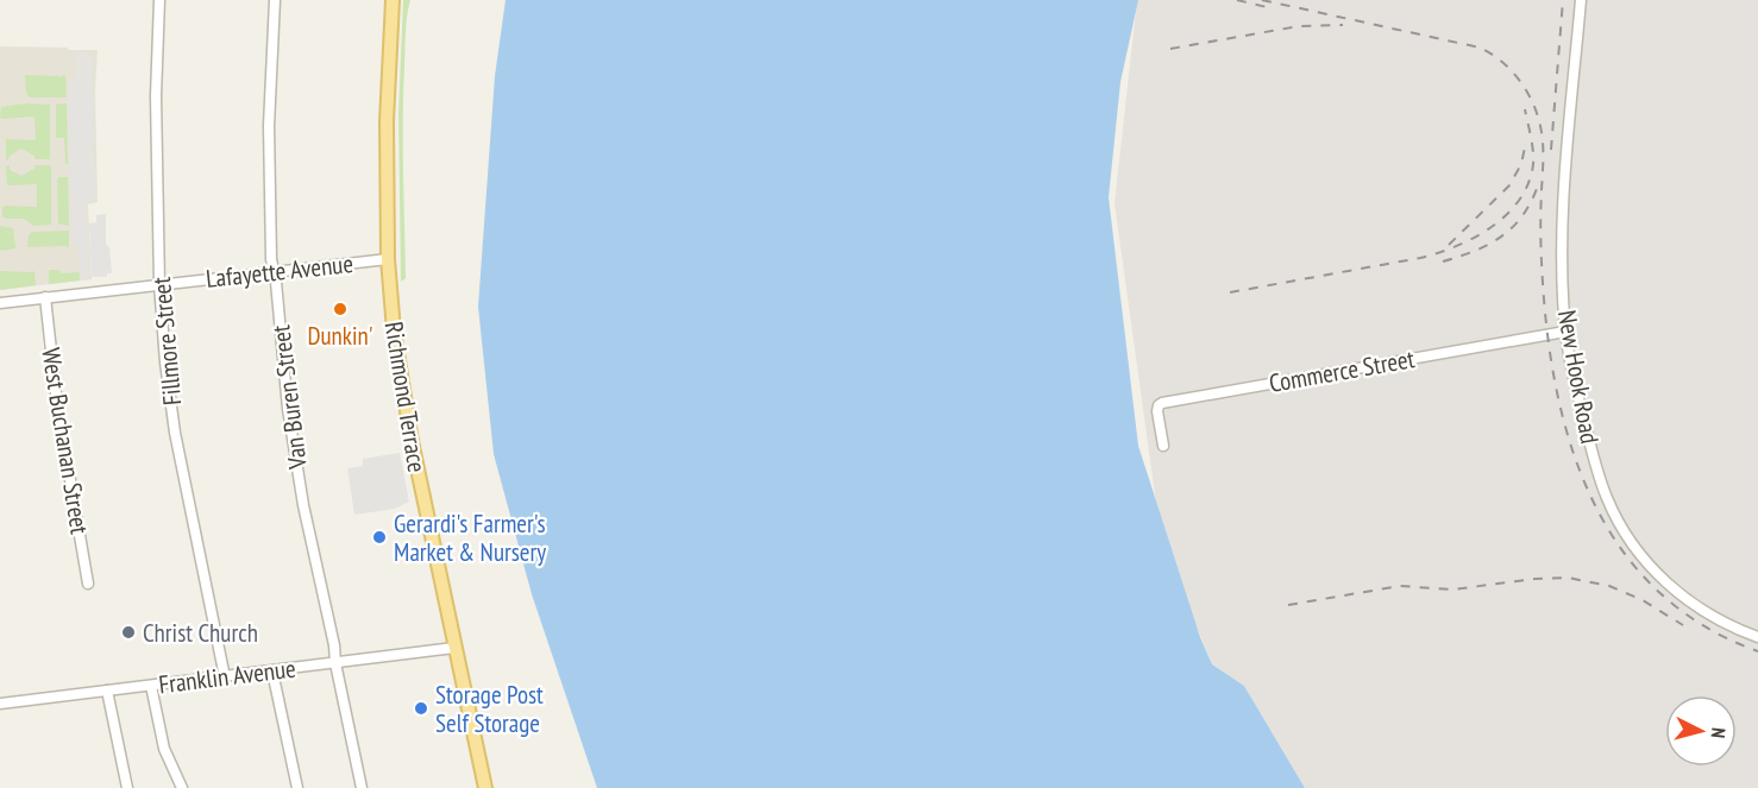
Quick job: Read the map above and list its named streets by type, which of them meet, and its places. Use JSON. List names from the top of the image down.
{
  "streets": {
    "main road": ["Richmond Terrace"],
    "street": [
      "Lafayette Avenue",
      "Fillmore Street",
      "Commerce Street",
      "New Hook Road",
      "Van Buren Street",
      "West Buchanan Street",
      "Franklin Avenue"
    ]
  },
  "crossings": [
    ["Lafayette Avenue", "Fillmore Street"],
    ["Lafayette Avenue", "Van Buren Street"],
    ["Lafayette Avenue", "Richmond Terrace"],
    ["Lafayette Avenue", "West Buchanan Street"],
    ["Fillmore Street", "Franklin Avenue"],
    ["Commerce Street", "New Hook Road"],
    ["Van Buren Street", "Franklin Avenue"],
    ["Richmond Terrace", "Franklin Avenue"]
  ],
  "places": [
    "Dunkin'",
    "Gerardi's Farmer's Market & Nursery",
    "Christ Church",
    "Storage Post Self Storage"
  ],
  "north": "right"
}
